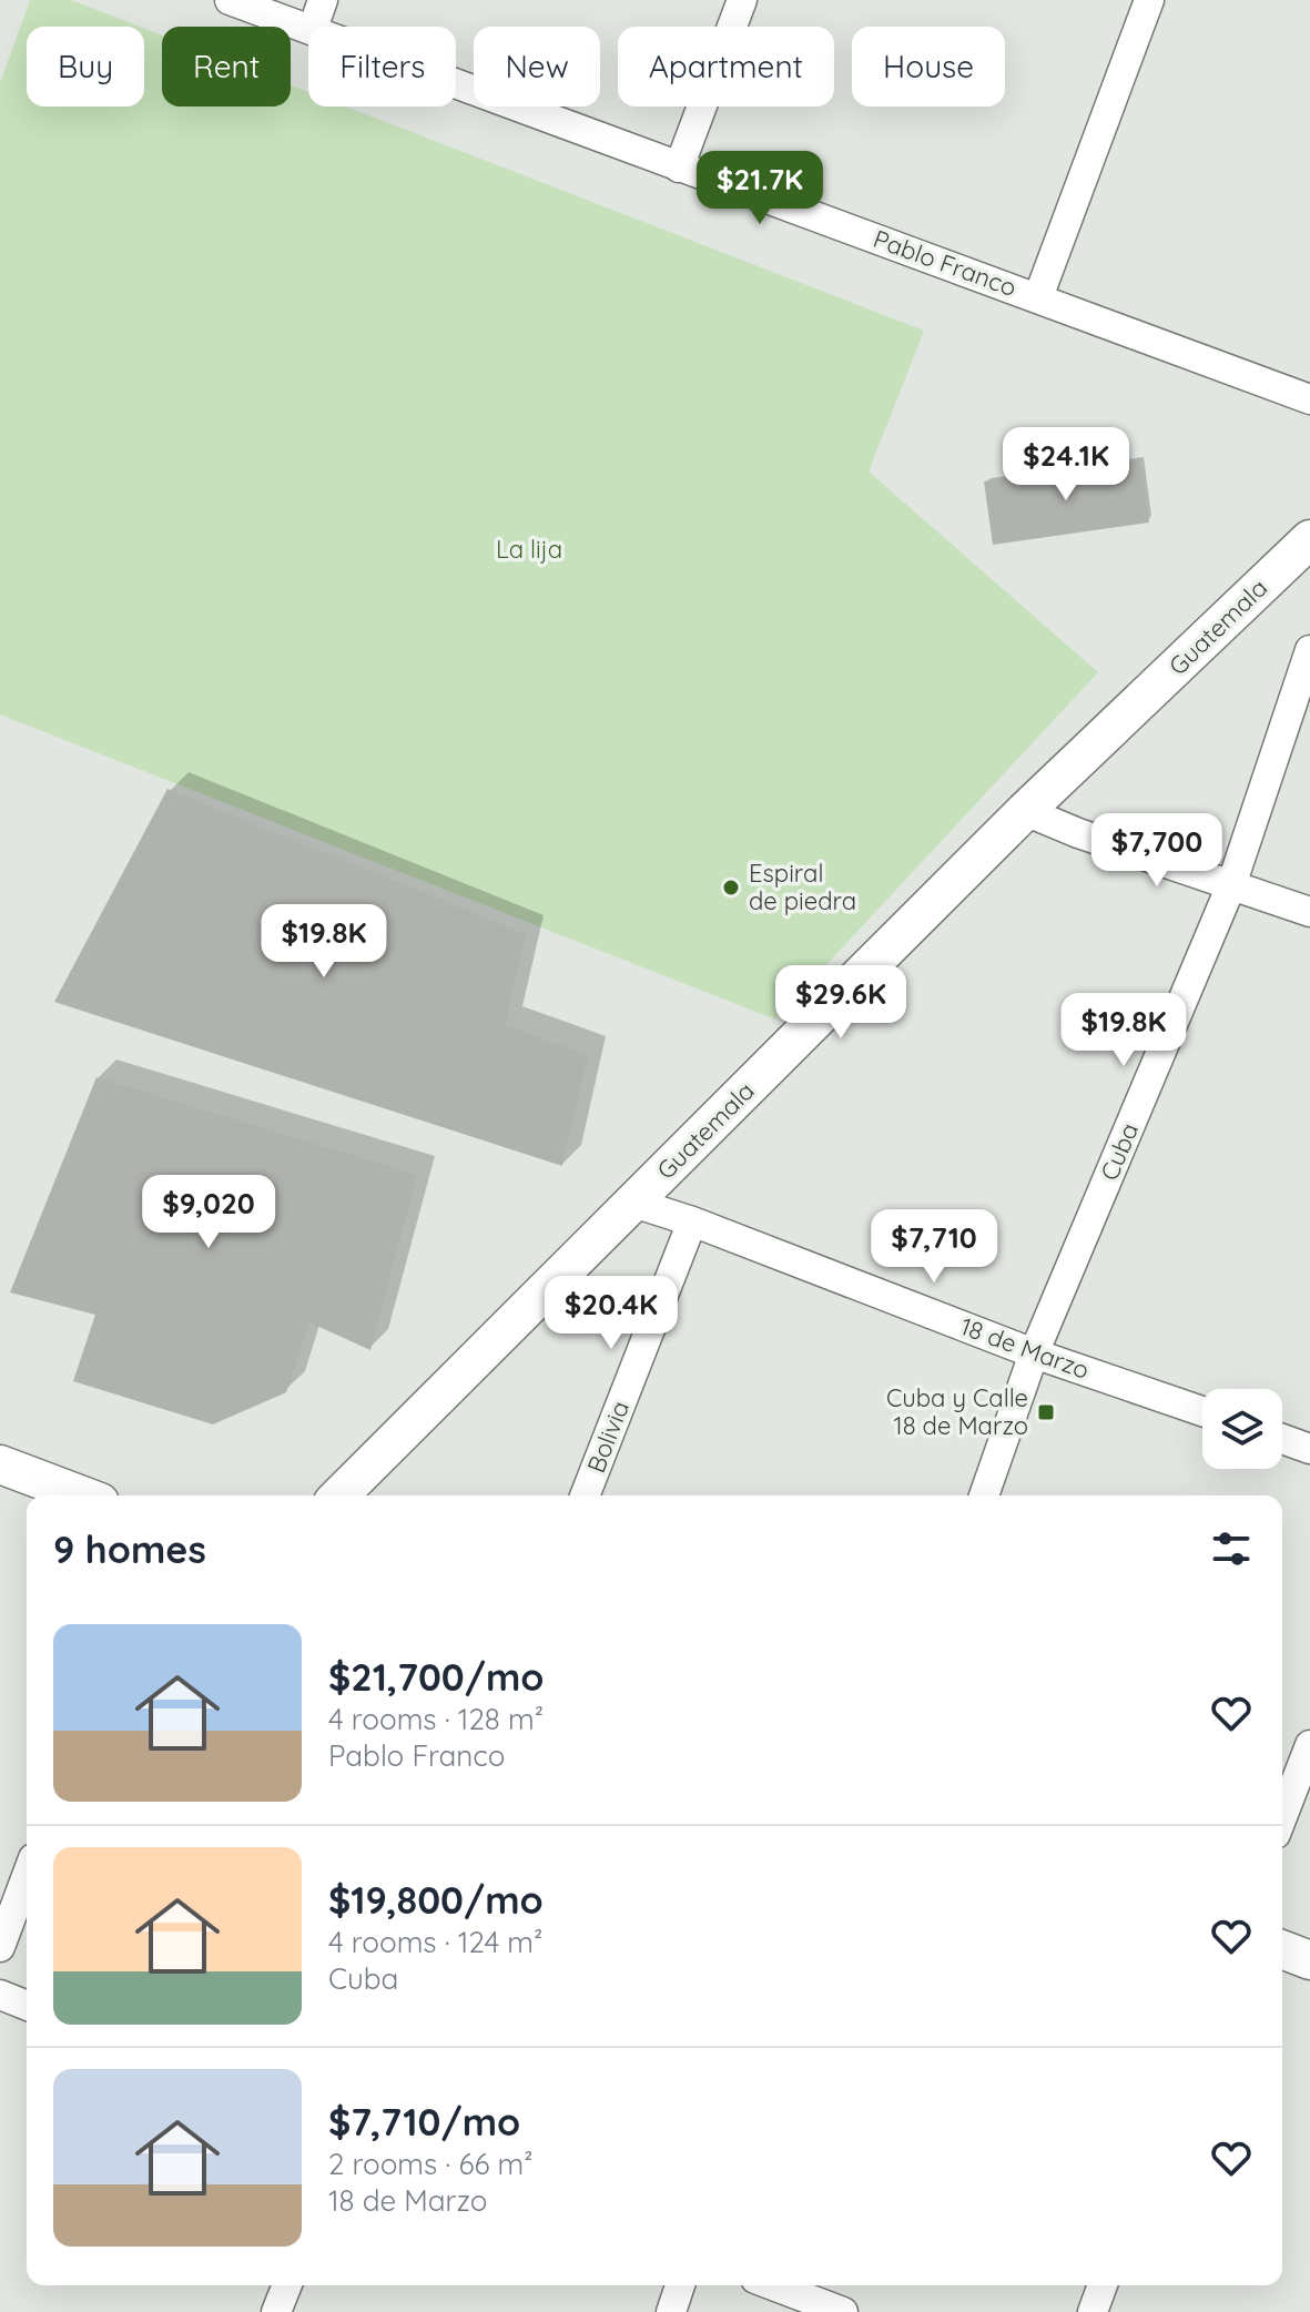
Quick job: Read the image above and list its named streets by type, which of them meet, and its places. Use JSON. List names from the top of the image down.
{
  "streets": {
    "street": [
      "Pablo Franco",
      "Guatemala",
      "Cuba",
      "18 de Marzo",
      "Bolivia"
    ]
  },
  "crossings": [
    ["Guatemala", "18 de Marzo"],
    ["Cuba", "18 de Marzo"],
    ["18 de Marzo", "Bolivia"]
  ],
  "parks": ["La lija"],
  "places": {
    "other": ["Espiral de piedra"],
    "transit": ["Cuba y Calle 18 de Marzo"]
  },
  "page": {
    "chip": [
      "Buy",
      "Rent",
      "Filters",
      "New",
      "Apartment",
      "House"
    ],
    "price": [
      "$21.7K",
      "$24.1K",
      "$7,700",
      "$19.8K",
      "$29.6K",
      "$19.8K",
      "$9,020",
      "$7,710",
      "$20.4K"
    ],
    "heading": "9 homes",
    "list": [
      {
        "name": "$21,700/mo",
        "note": "4 rooms · 128 m² · Pablo Franco"
      },
      {
        "name": "$19,800/mo",
        "note": "4 rooms · 124 m² · Cuba"
      },
      {
        "name": "$7,710/mo",
        "note": "2 rooms · 66 m² · 18 de Marzo"
      }
    ]
  }
}
